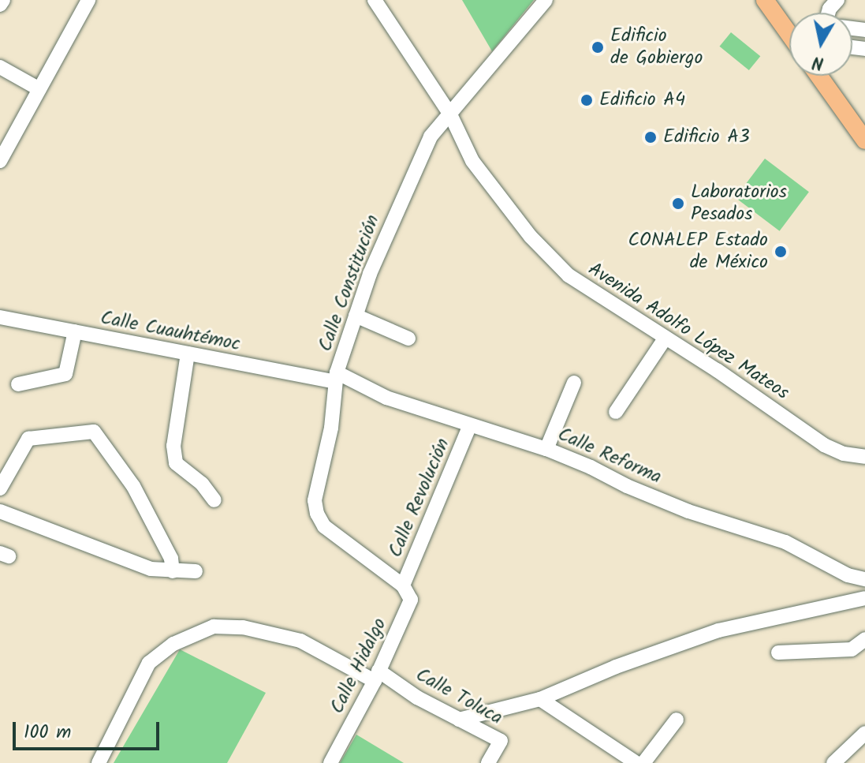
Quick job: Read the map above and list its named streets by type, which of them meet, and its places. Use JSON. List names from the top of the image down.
{
  "streets": {
    "street": [
      "Calle Constitución",
      "Calle Cuauhtémoc",
      "Avenida Adolfo López Mateos",
      "Calle Reforma",
      "Calle Revolución",
      "Calle Hidalgo",
      "Calle Toluca"
    ]
  },
  "crossings": [
    ["Calle Constitución", "Calle Cuauhtémoc"],
    ["Calle Constitución", "Avenida Adolfo López Mateos"],
    ["Calle Constitución", "Calle Reforma"],
    ["Calle Constitución", "Calle Revolución"],
    ["Calle Constitución", "Calle Hidalgo"],
    ["Calle Cuauhtémoc", "Calle Reforma"],
    ["Calle Reforma", "Calle Revolución"],
    ["Calle Revolución", "Calle Hidalgo"],
    ["Calle Hidalgo", "Calle Toluca"]
  ],
  "places": [
    "Edificio de Gobiergo",
    "Edificio A4",
    "Edificio A3",
    "Laboratorios Pesados",
    "CONALEP Estado de México"
  ],
  "scale_bar": "100 m",
  "north": "bottom"
}
